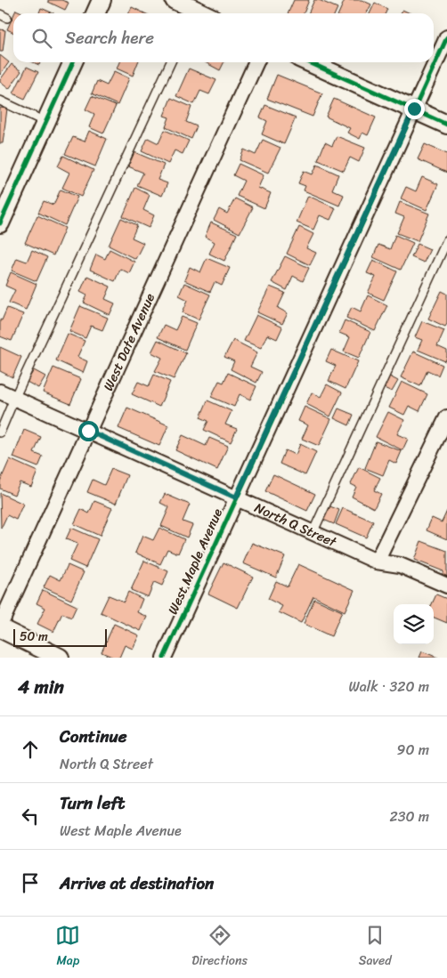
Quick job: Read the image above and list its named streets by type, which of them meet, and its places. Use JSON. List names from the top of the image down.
{
  "streets": {
    "street": ["West Date Avenue", "North Q Street", "West Maple Avenue"]
  },
  "crossings": [
    ["West Date Avenue", "North Q Street"],
    ["North Q Street", "West Maple Avenue"]
  ],
  "scale_bar": "50 m",
  "page": {
    "search": "Search here",
    "scale": "50 m",
    "heading": ["4 min", "Walk · 320 m"],
    "list": [
      ["Continue", "North Q Street", "90 m"],
      ["Turn left", "West Maple Avenue", "230 m"],
      "Arrive at destination"
    ],
    "nav": ["Map", "Directions", "Saved"]
  }
}
